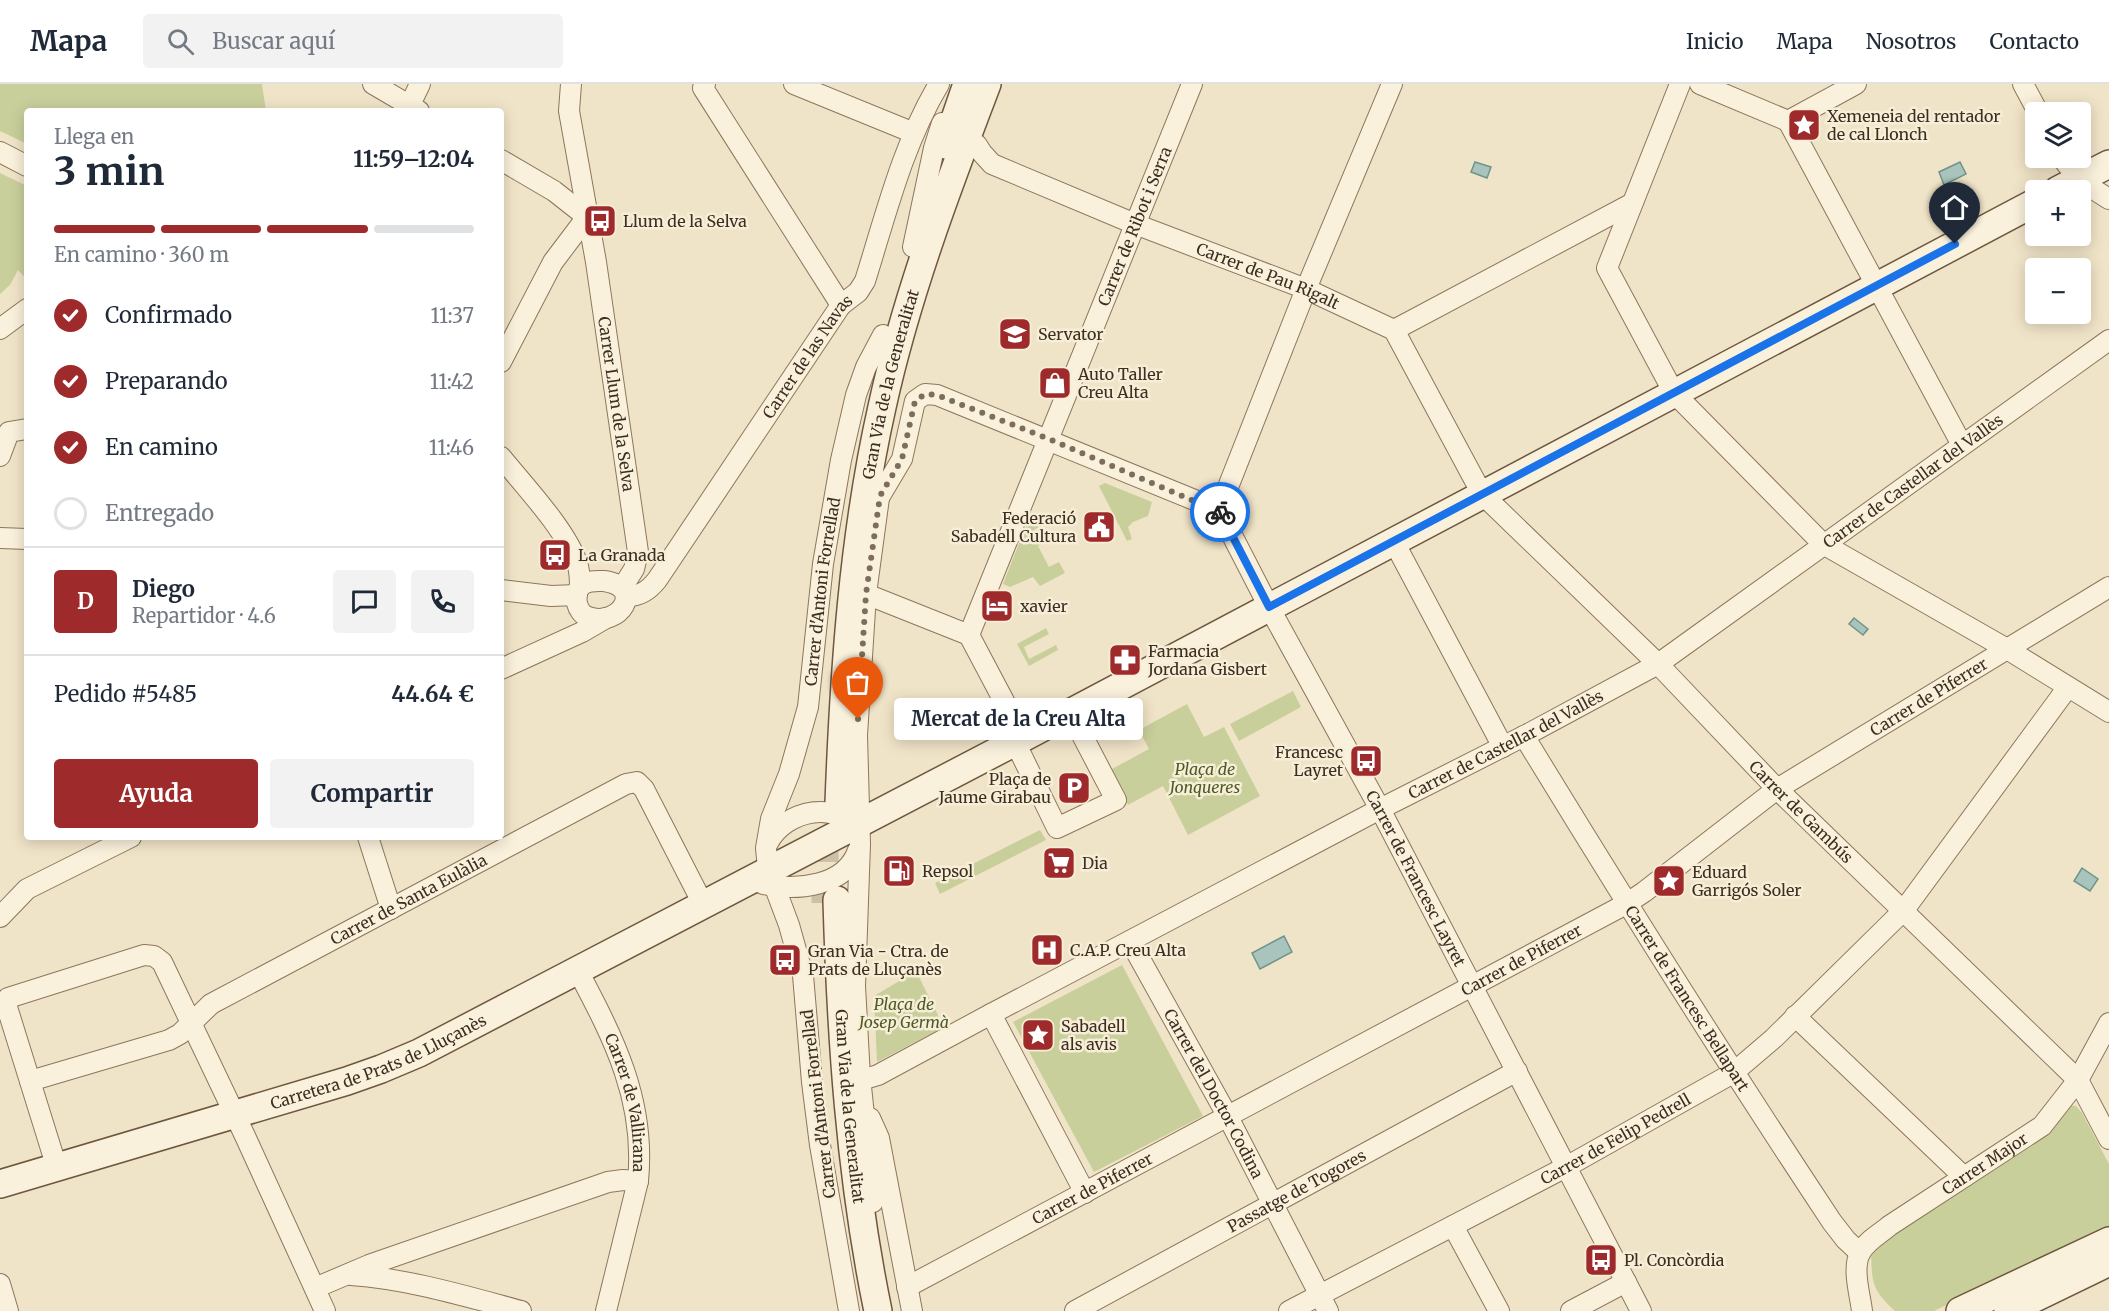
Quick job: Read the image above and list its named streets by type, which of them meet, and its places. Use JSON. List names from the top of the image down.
{
  "streets": {
    "street": [
      "Carrer de Ribot i Serra",
      "Carrer de Pau Rigalt",
      "Carrer de las Navas",
      "Gran Via de la Generalitat",
      "Carrer Llum de la Selva",
      "Carrer de Castellar del Vallès",
      "Carrer d'Antoni Forrellad",
      "Carrer de Piferrer",
      "Carrer de Gambús",
      "Carrer de Francesc Layret",
      "Carrer de Santa Eulàlia",
      "Carrer de Francesc Bellapart",
      "Carretera de Prats de Lluçanès",
      "Carrer del Doctor Codina",
      "Carrer de Vallirana",
      "Carrer de Felip Pedrell",
      "Carrer Major",
      "Passatge de Togores"
    ]
  },
  "crossings": [
    ["Carrer de Ribot i Serra", "Carrer de Pau Rigalt"],
    ["Carrer de las Navas", "Carrer Llum de la Selva"],
    ["Gran Via de la Generalitat", "Carrer d'Antoni Forrellad"],
    ["Carrer de Castellar del Vallès", "Carrer de Gambús"],
    ["Carrer de Castellar del Vallès", "Carrer de Francesc Layret"],
    ["Carrer de Castellar del Vallès", "Carrer de Francesc Bellapart"],
    ["Carrer de Castellar del Vallès", "Carrer del Doctor Codina"],
    ["Carrer d'Antoni Forrellad", "Carretera de Prats de Lluçanès"],
    ["Carrer de Piferrer", "Carrer de Gambús"],
    ["Carrer de Piferrer", "Carrer de Francesc Layret"],
    ["Carrer de Piferrer", "Carrer de Francesc Bellapart"],
    ["Carrer de Piferrer", "Carrer del Doctor Codina"],
    ["Carrer de Gambús", "Carretera de Prats de Lluçanès"],
    ["Carrer de Gambús", "Carrer de Felip Pedrell"],
    ["Carrer de Gambús", "Carrer Major"],
    ["Carrer de Francesc Layret", "Carretera de Prats de Lluçanès"],
    ["Carrer de Francesc Layret", "Carrer de Felip Pedrell"],
    ["Carrer de Francesc Layret", "Passatge de Togores"],
    ["Carrer de Santa Eulàlia", "Carretera de Prats de Lluçanès"],
    ["Carrer de Francesc Bellapart", "Carrer de Felip Pedrell"],
    ["Carrer de Francesc Bellapart", "Carrer Major"],
    ["Carretera de Prats de Lluçanès", "Carrer de Vallirana"],
    ["Carrer del Doctor Codina", "Carrer de Felip Pedrell"],
    ["Carrer del Doctor Codina", "Passatge de Togores"]
  ],
  "parks": ["Plaça de Jonqueres", "Plaça de Josep Germà"],
  "places": {
    "place": ["Xemeneia del rentador de cal Llonch", "Eduard Garrigós Soler", "Sabadell als avis"],
    "bus stop": [
      "Llum de la Selva",
      "La Granada",
      "Francesc Layret",
      "Gran Via - Ctra. de Prats de Lluçanès",
      "Pl. Concòrdia"
    ],
    "school or university": ["Servator"],
    "shop": ["Auto Taller Creu Alta"],
    "public building": ["Federació Sabadell Cultura"],
    "hotel": ["xavier"],
    "pharmacy": ["Farmacia Jordana Gisbert"],
    "other": ["Mercat de la Creu Alta"],
    "parking": ["Plaça de Jaume Girabau"],
    "supermarket": ["Dia"],
    "fuel station": ["Repsol"],
    "hospital": ["C.A.P. Creu Alta"]
  },
  "page": {
    "header": "Mapa",
    "search": "Buscar aquí",
    "nav": [
      "Inicio",
      "Mapa",
      "Nosotros",
      "Contacto"
    ],
    "map_buttons": ["+", "−"],
    "heading": ["3 min", "Llega en", "11:59–12:04"],
    "panel": [
      "Diego",
      "Repartidor · 4.6",
      "Pedido #5485",
      "44.64 €"
    ],
    "bar": "En camino · 360 m",
    "list": [
      ["Confirmado", "11:37"],
      ["Preparando", "11:42"],
      ["En camino", "11:46"],
      "Entregado"
    ],
    "round": "D",
    "bubble": "Mercat de la Creu Alta",
    "buttons": ["Ayuda", "Compartir"]
  }
}
